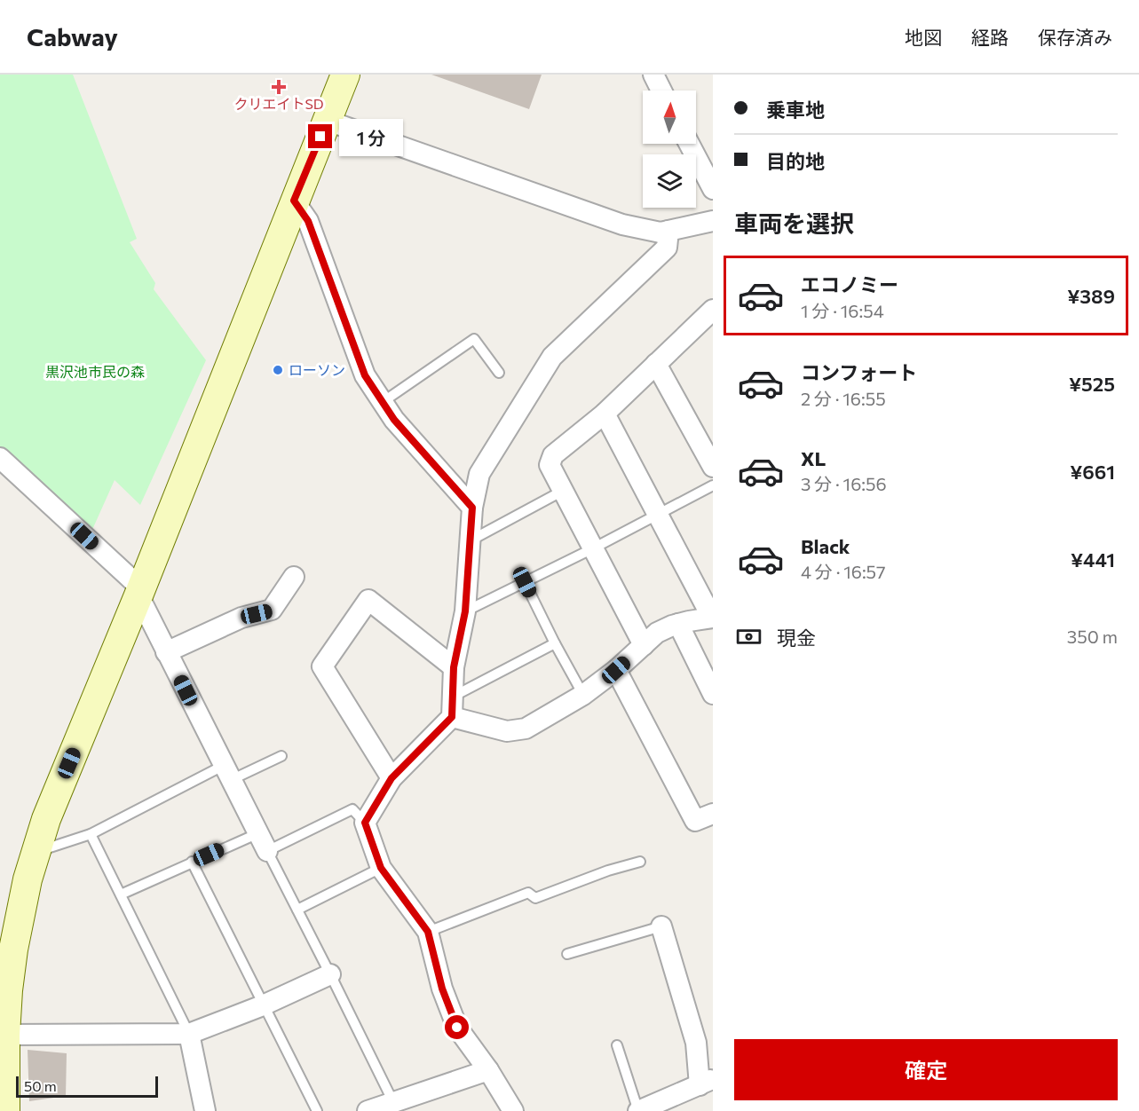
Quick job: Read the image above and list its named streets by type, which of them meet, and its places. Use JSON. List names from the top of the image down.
{
  "parks": ["黒沢池市民の森"],
  "places": {
    "health": ["クリエイトSD"],
    "other": ["ローソン"]
  },
  "scale_bar": "50 m",
  "north": "top",
  "page": {
    "header": "Cabway",
    "nav": ["地図", "経路", "保存済み"],
    "banner": ["乗車地", "目的地"],
    "bubble": "1 分",
    "heading": "車両を選択",
    "list": [
      {
        "name": "エコノミー",
        "note": "1 分 · 16:54",
        "value": "¥389"
      },
      {
        "name": "コンフォート",
        "note": "2 分 · 16:55",
        "value": "¥525"
      },
      {
        "name": "XL",
        "note": "3 分 · 16:56",
        "value": "¥661"
      },
      {
        "name": "Black",
        "note": "4 分 · 16:57",
        "value": "¥441"
      }
    ],
    "pay": ["現金", "350 m"],
    "buttons": "確定",
    "scale": "50 m"
  }
}
